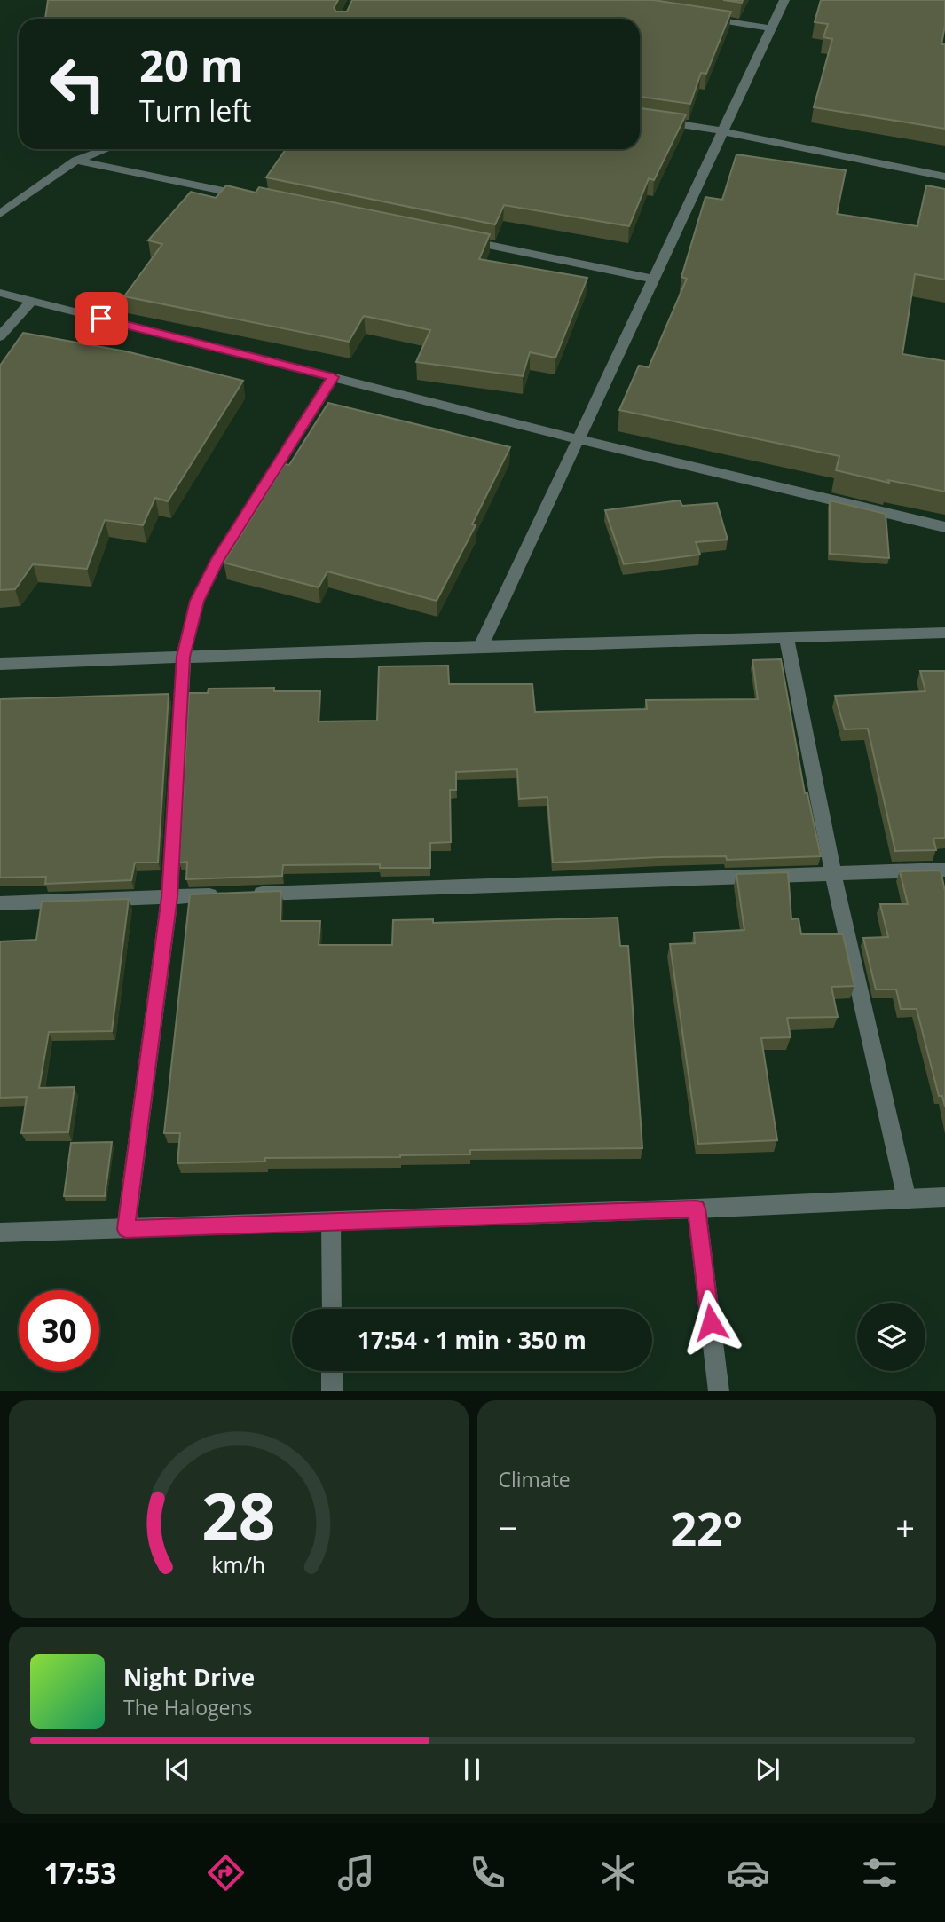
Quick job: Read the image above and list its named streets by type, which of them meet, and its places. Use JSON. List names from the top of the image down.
{
  "page": {
    "turn": ["20 m", "Turn left"],
    "limit": "30",
    "trip": "17:54 · 1 min · 350 m",
    "tile": "Climate",
    "heat": ["−", "22°", "+"],
    "song": ["Night Drive", "The Halogens"],
    "tabs": "17:53",
    "gauge": ["28", "km/h"]
  }
}
